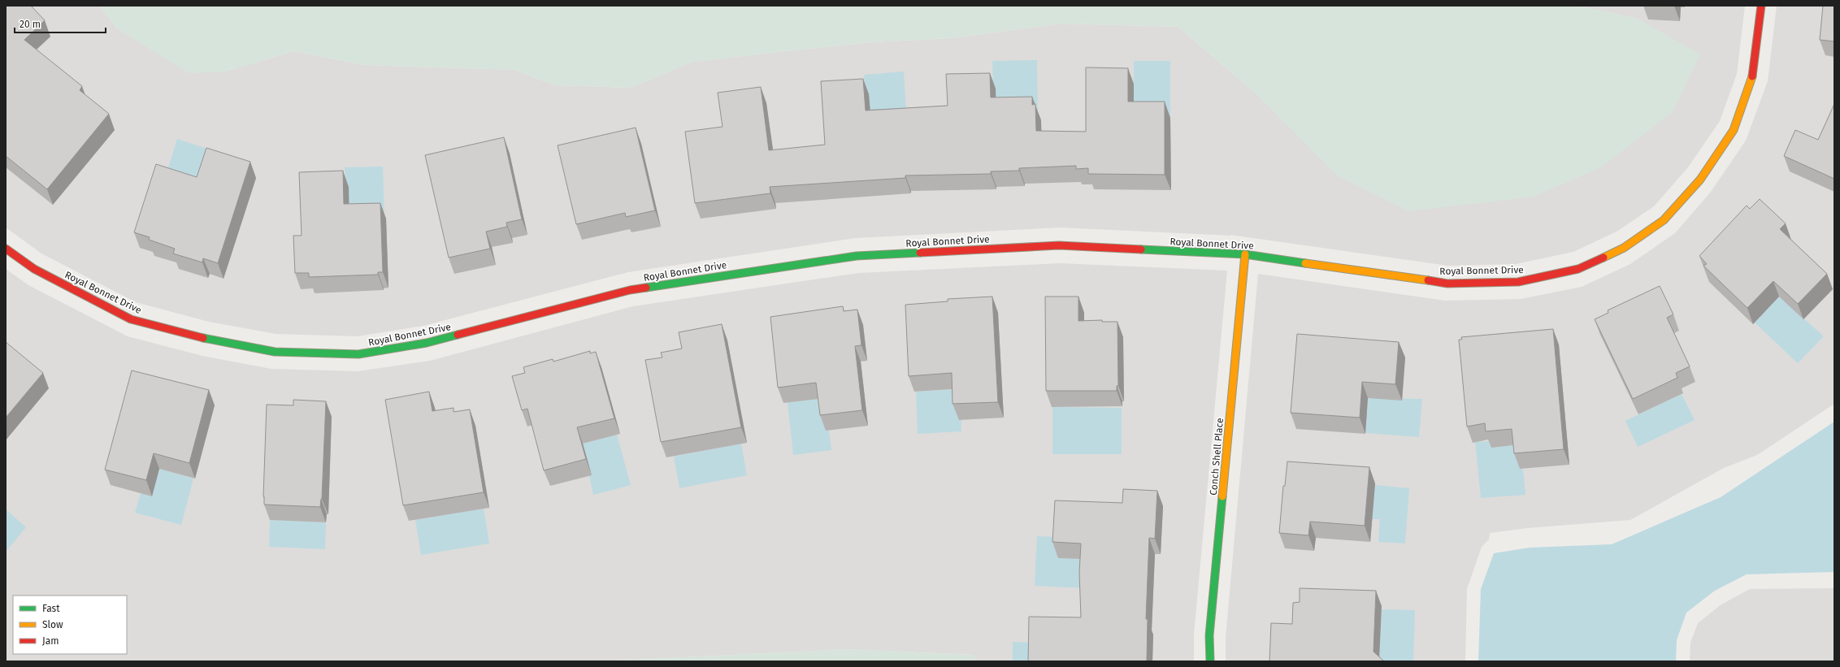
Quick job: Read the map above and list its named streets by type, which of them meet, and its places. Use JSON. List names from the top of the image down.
{
  "streets": {
    "street": ["Royal Bonnet Drive", "Conch Shell Place"]
  },
  "crossings": [
    ["Royal Bonnet Drive", "Conch Shell Place"]
  ],
  "legend": ["Fast", "Slow", "Jam"],
  "scale_bar": "20 m"
}
